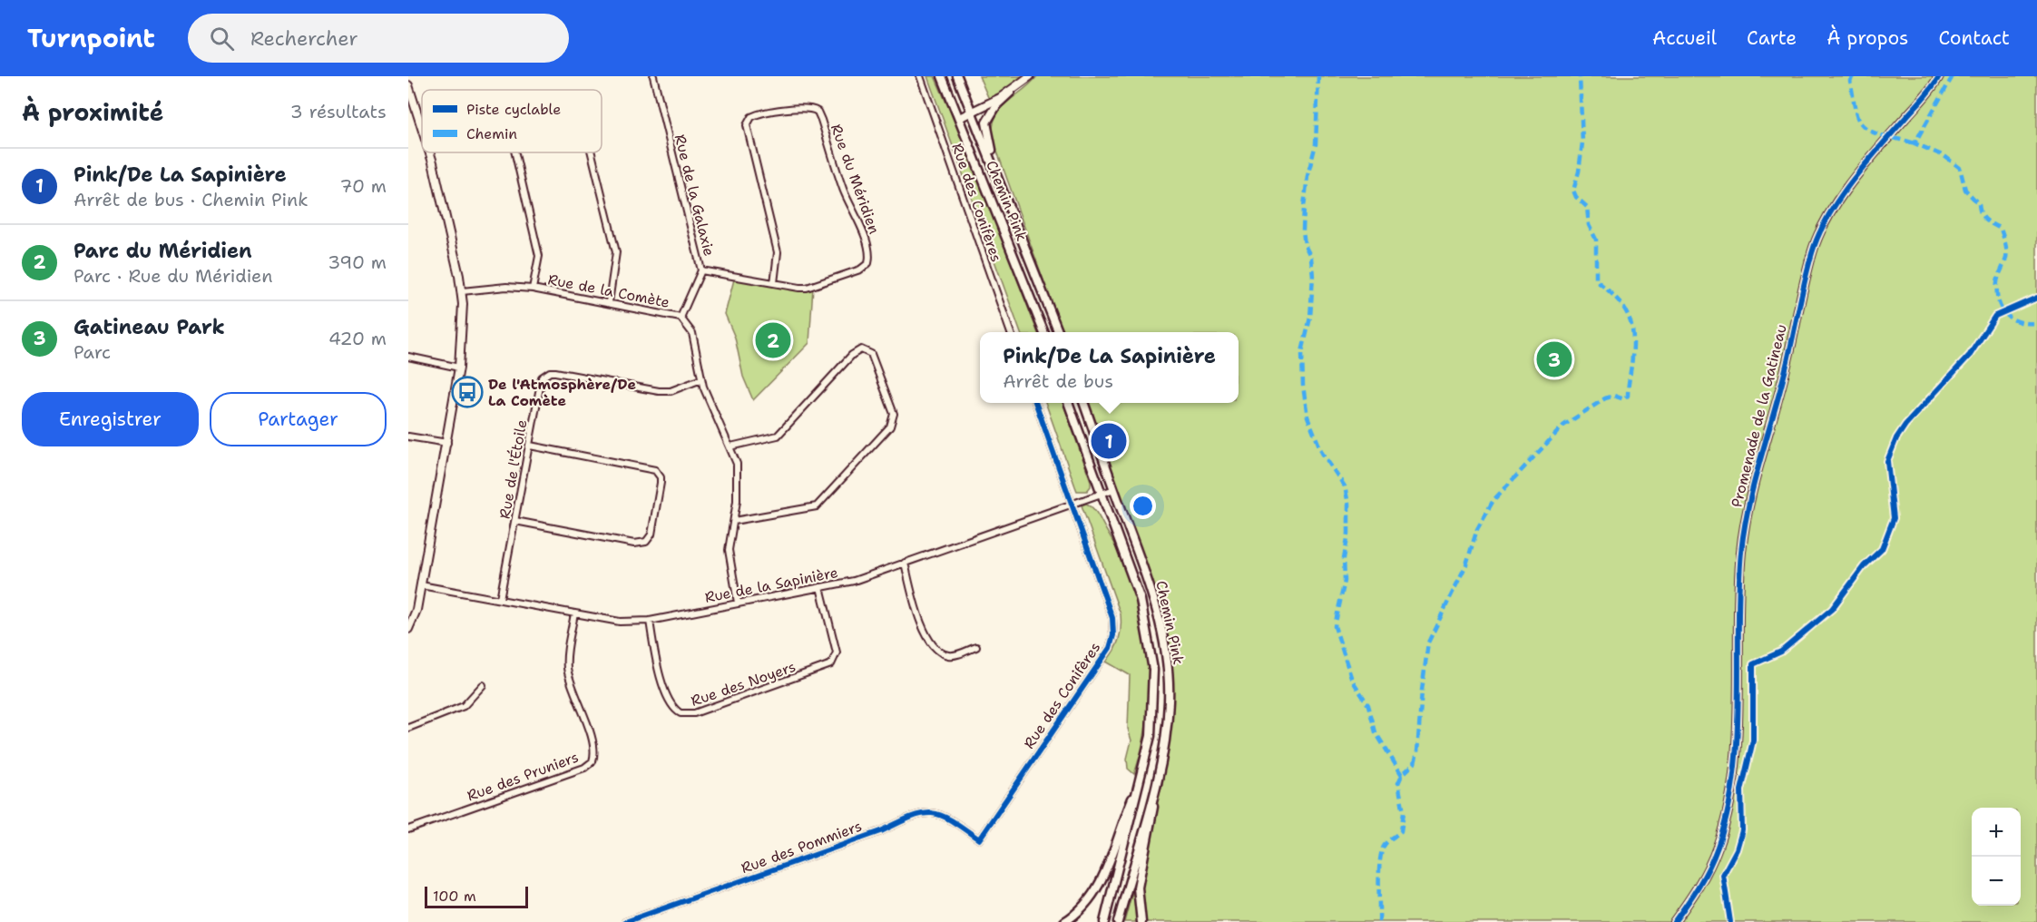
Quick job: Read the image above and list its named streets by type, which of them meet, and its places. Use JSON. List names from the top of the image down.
{
  "streets": {
    "main road": ["Chemin Pink"],
    "street": [
      "Rue du Méridien",
      "Rue de la Galaxie",
      "Rue des Conifères",
      "Rue de la Comète",
      "Promenade de la Gatineau",
      "Rue de l'Étoile",
      "Rue de la Sapinière",
      "Rue des Noyers",
      "Rue des Pruniers",
      "Rue des Pommiers"
    ]
  },
  "crossings": [
    ["Rue du Méridien", "Rue de la Galaxie"],
    ["Rue de la Galaxie", "Rue de la Comète"],
    ["Chemin Pink", "Rue de la Sapinière"],
    ["Rue des Conifères", "Rue de la Sapinière"],
    ["Rue des Conifères", "Rue des Pommiers"],
    ["Rue de la Comète", "Rue de l'Étoile"],
    ["Rue de la Comète", "Rue de la Sapinière"],
    ["Rue de l'Étoile", "Rue de la Sapinière"],
    ["Rue de la Sapinière", "Rue des Noyers"],
    ["Rue de la Sapinière", "Rue des Pruniers"]
  ],
  "places": {
    "bus stop": ["De l'Atmosphère/De La Comète"]
  },
  "legend": ["Piste cyclable", "Chemin"],
  "scale_bar": "100 m",
  "page": {
    "header": "Turnpoint",
    "search": "Rechercher",
    "nav": [
      "Accueil",
      "Carte",
      "À propos",
      "Contact"
    ],
    "heading": ["À proximité", "3 résultats"],
    "list": [
      {
        "mark": "1",
        "name": "Pink/De La Sapinière",
        "note": "Arrêt de bus · Chemin Pink",
        "value": "70 m"
      },
      {
        "mark": "2",
        "name": "Parc du Méridien",
        "note": "Parc · Rue du Méridien",
        "value": "390 m"
      },
      {
        "mark": "3",
        "name": "Gatineau Park",
        "note": "Parc",
        "value": "420 m"
      }
    ],
    "pins": ["2", "3", "1"],
    "popup": ["Pink/De La Sapinière", "Arrêt de bus"],
    "buttons": ["Enregistrer", "Partager"],
    "map_buttons": ["+", "−"],
    "scale": "100 m"
  }
}
